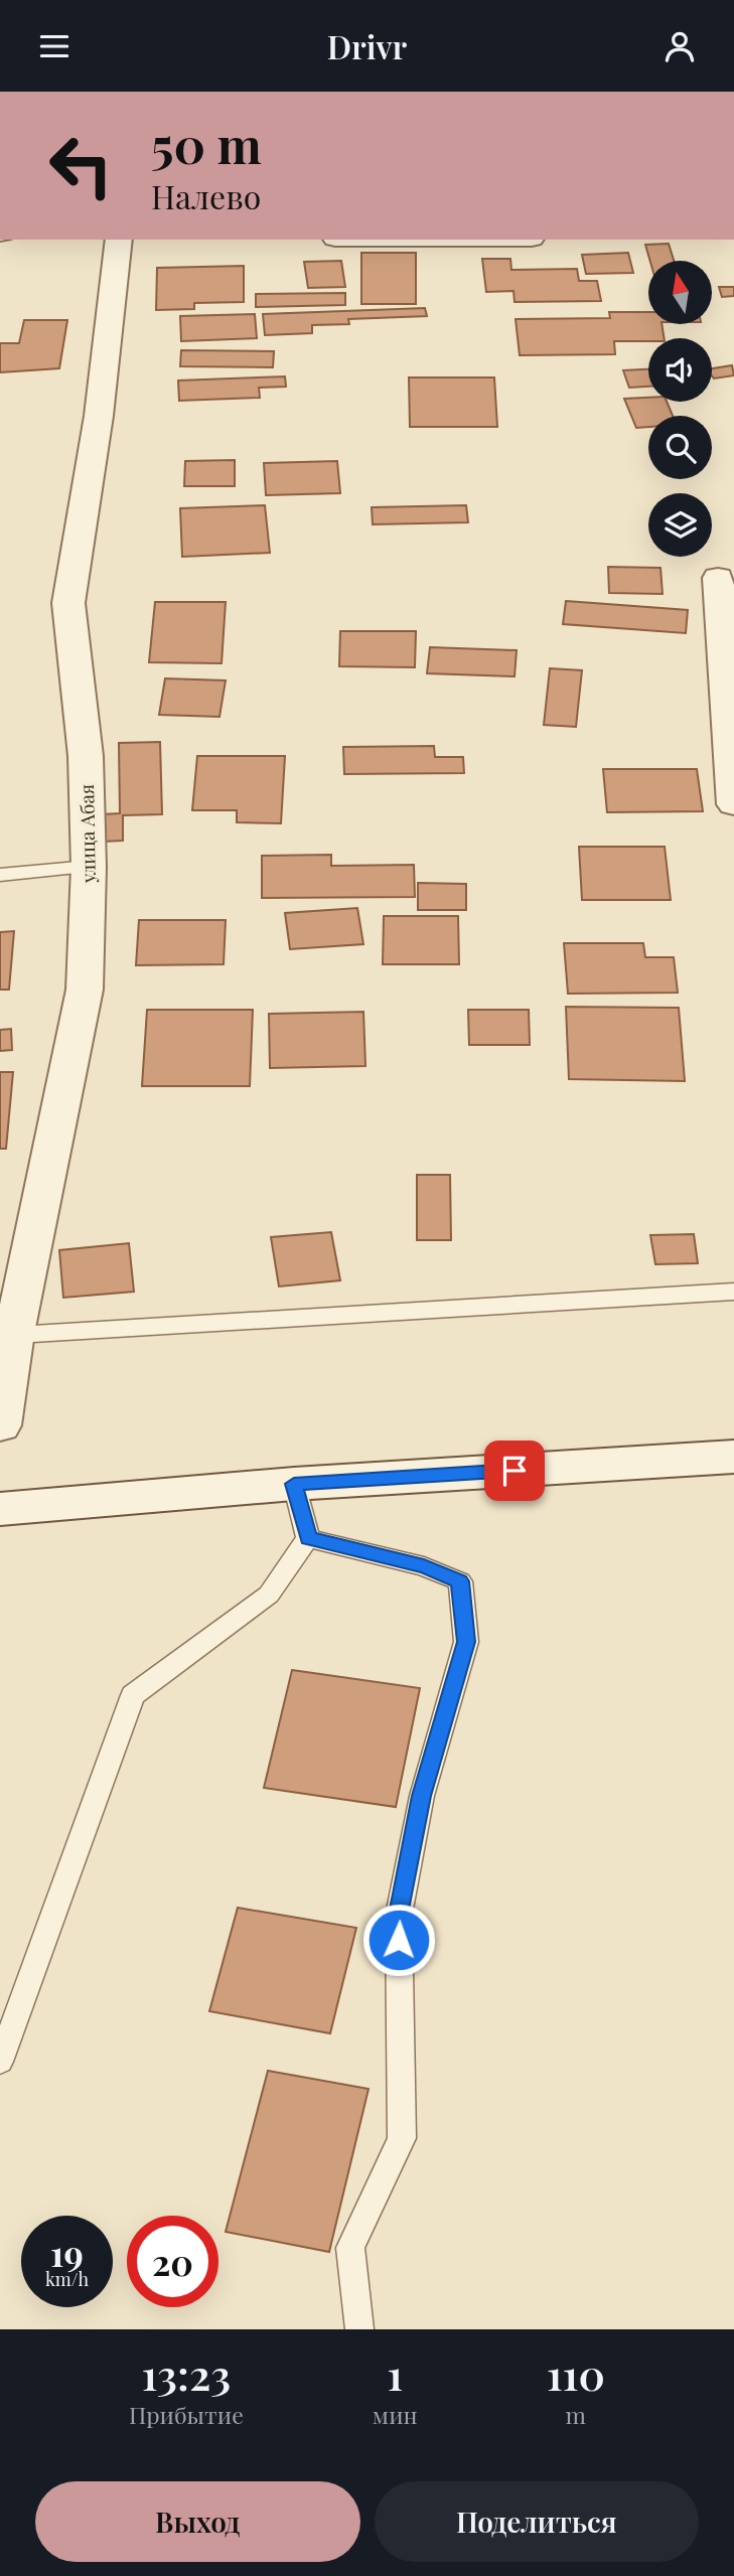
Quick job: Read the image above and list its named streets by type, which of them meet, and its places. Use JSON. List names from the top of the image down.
{
  "streets": {
    "street": ["улица Абая"]
  },
  "north": "top",
  "page": {
    "header": "Drivr",
    "turn": ["50 m", "Налево"],
    "speed": "19 km/h",
    "limit": "20",
    "eta": [
      "13:23",
      "Прибытие",
      "1",
      "мин",
      "110",
      "m"
    ],
    "buttons": ["Выход", "Поделиться"]
  }
}
